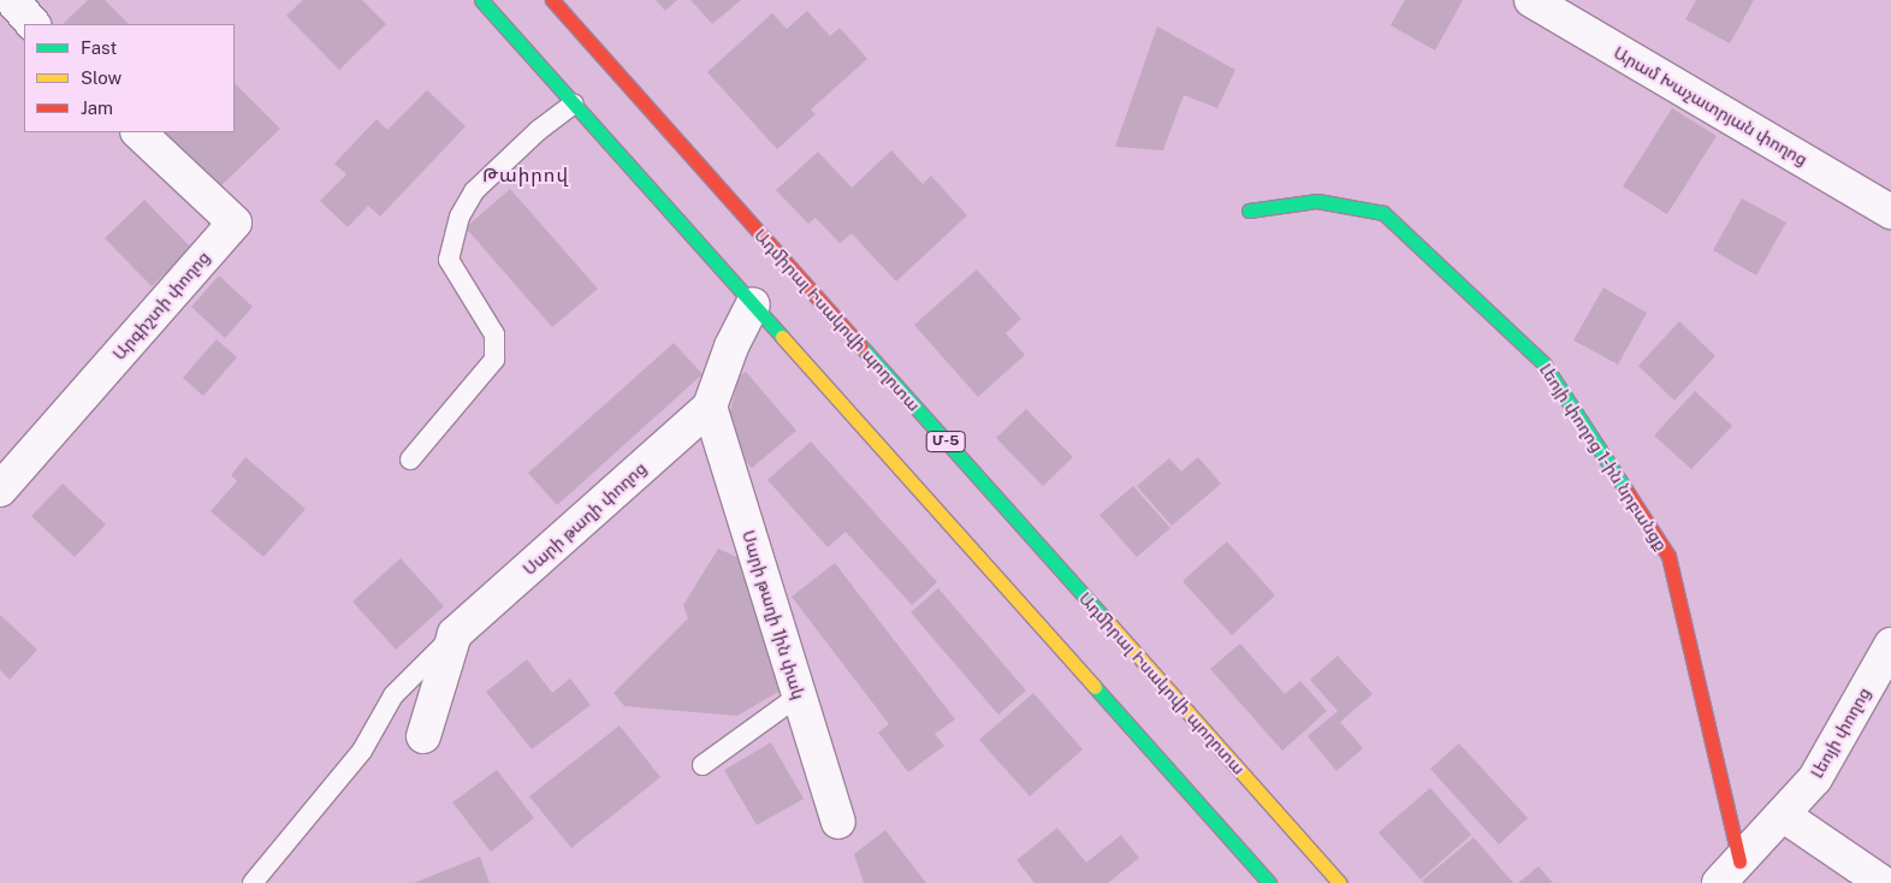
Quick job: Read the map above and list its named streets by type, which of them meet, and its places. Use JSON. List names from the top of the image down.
{
  "streets": {
    "main road": ["Ադմիրալ Իսակովի պողոտա", "Մ-5", "Լեոյի փողոց 1-ին նրբանցք"],
    "street": [
      "Արամ Խաչատրյան փողոց",
      "Արգիշտի փողոց",
      "Սարի թաղի փողոց",
      "Սարի թաղի 1ին փակ",
      "Լեոյի փողոց"
    ]
  },
  "crossings": [
    ["Լեոյի փողոց 1-ին նրբանցք", "Լեոյի փողոց"],
    ["Սարի թաղի փողոց", "Սարի թաղի 1ին փակ"]
  ],
  "districts": ["Թաիրով"],
  "legend": ["Fast", "Slow", "Jam"]
}
